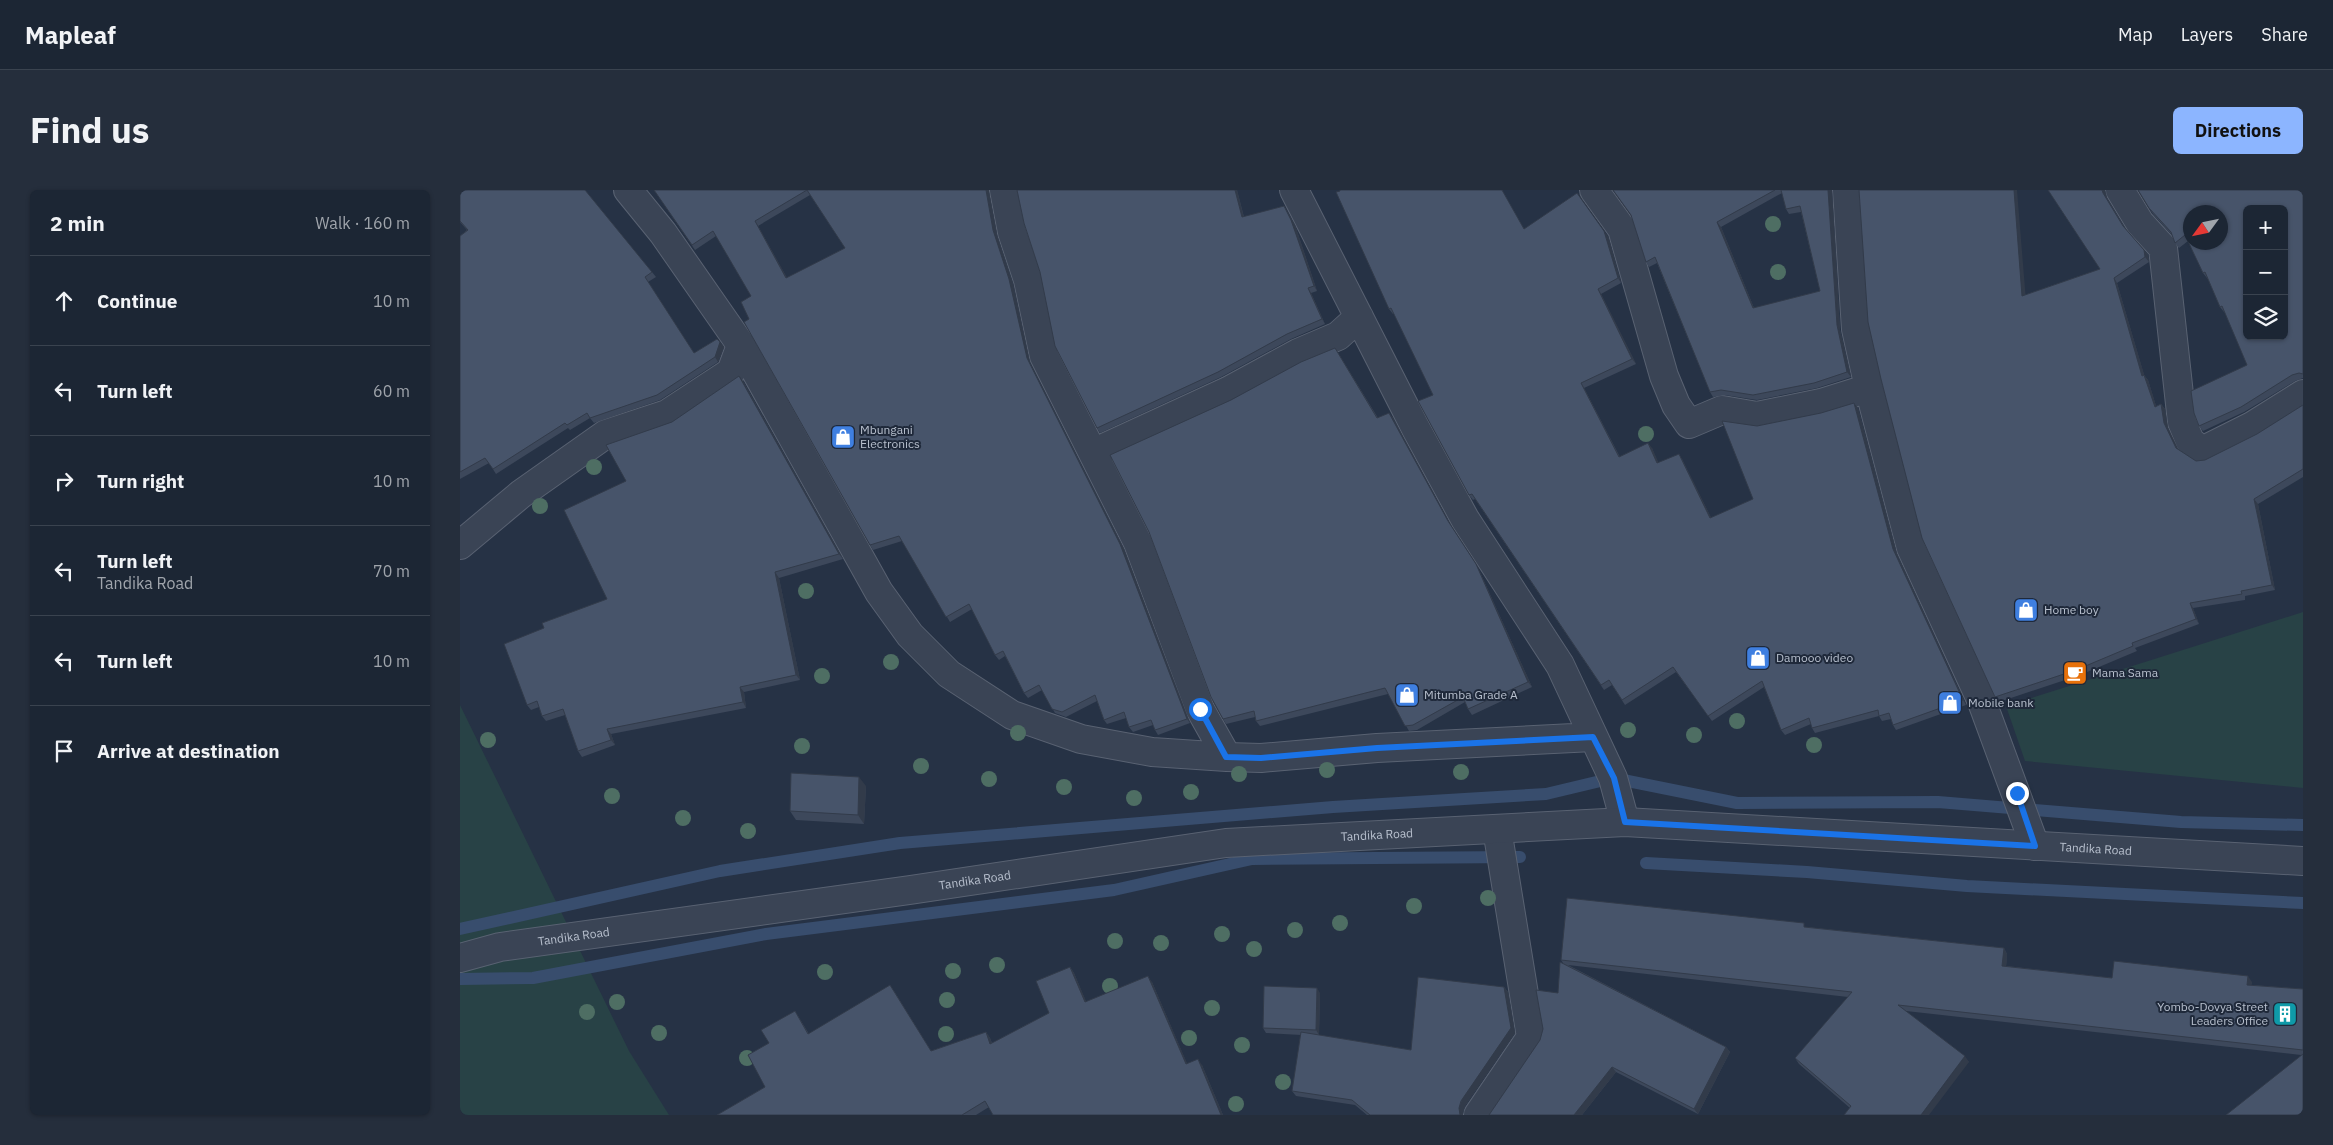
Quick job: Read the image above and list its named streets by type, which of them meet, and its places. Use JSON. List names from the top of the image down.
{
  "streets": {
    "street": ["Tandika Road"]
  },
  "places": {
    "shop": [
      "Mbungani Electronics",
      "Home boy",
      "Damooo video",
      "Mitumba Grade A",
      "Mobile bank"
    ],
    "cafe": ["Mama Sama"],
    "building": ["Yombo-Dovya Street Leaders Office"]
  },
  "north": "bottom left",
  "page": {
    "header": "Mapleaf",
    "nav": ["Map", "Layers", "Share"],
    "title": "Find us",
    "buttons": "Directions",
    "heading": ["2 min", "Walk · 160 m"],
    "map_buttons": ["+", "−"],
    "list": [
      ["Continue", "10 m"],
      ["Turn left", "60 m"],
      ["Turn right", "10 m"],
      ["Turn left", "Tandika Road", "70 m"],
      ["Turn left", "10 m"],
      "Arrive at destination"
    ]
  }
}
